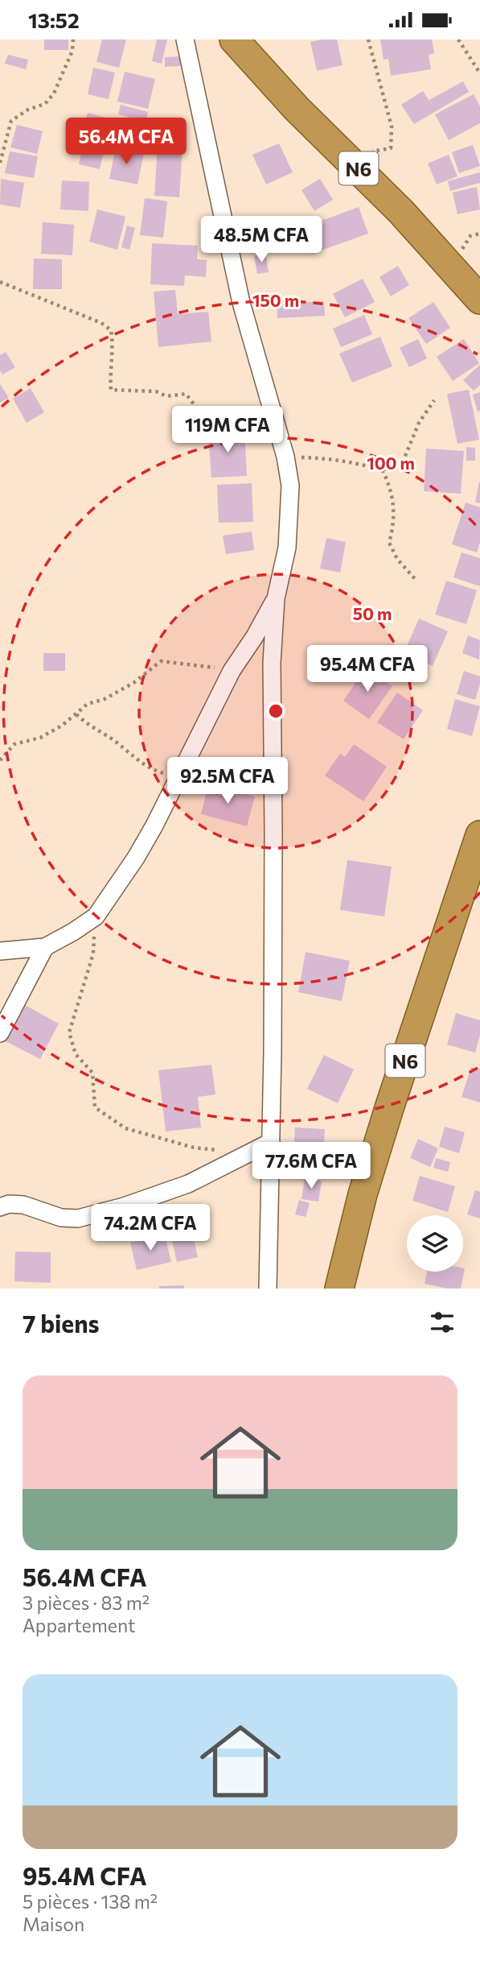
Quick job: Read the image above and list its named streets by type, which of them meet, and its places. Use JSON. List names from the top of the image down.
{
  "streets": {
    "highway": ["N6"]
  },
  "page": {
    "status": "13:52",
    "price": [
      "56.4M CFA",
      "48.5M CFA",
      "119M CFA",
      "95.4M CFA",
      "92.5M CFA",
      "77.6M CFA",
      "74.2M CFA"
    ],
    "heading": "7 biens",
    "list": [
      {
        "name": "56.4M CFA",
        "note": "3 pièces · 83 m² · Appartement"
      },
      {
        "name": "95.4M CFA",
        "note": "5 pièces · 138 m² · Maison"
      }
    ]
  },
  "rings": ["150 m", "100 m", "50 m"]
}
